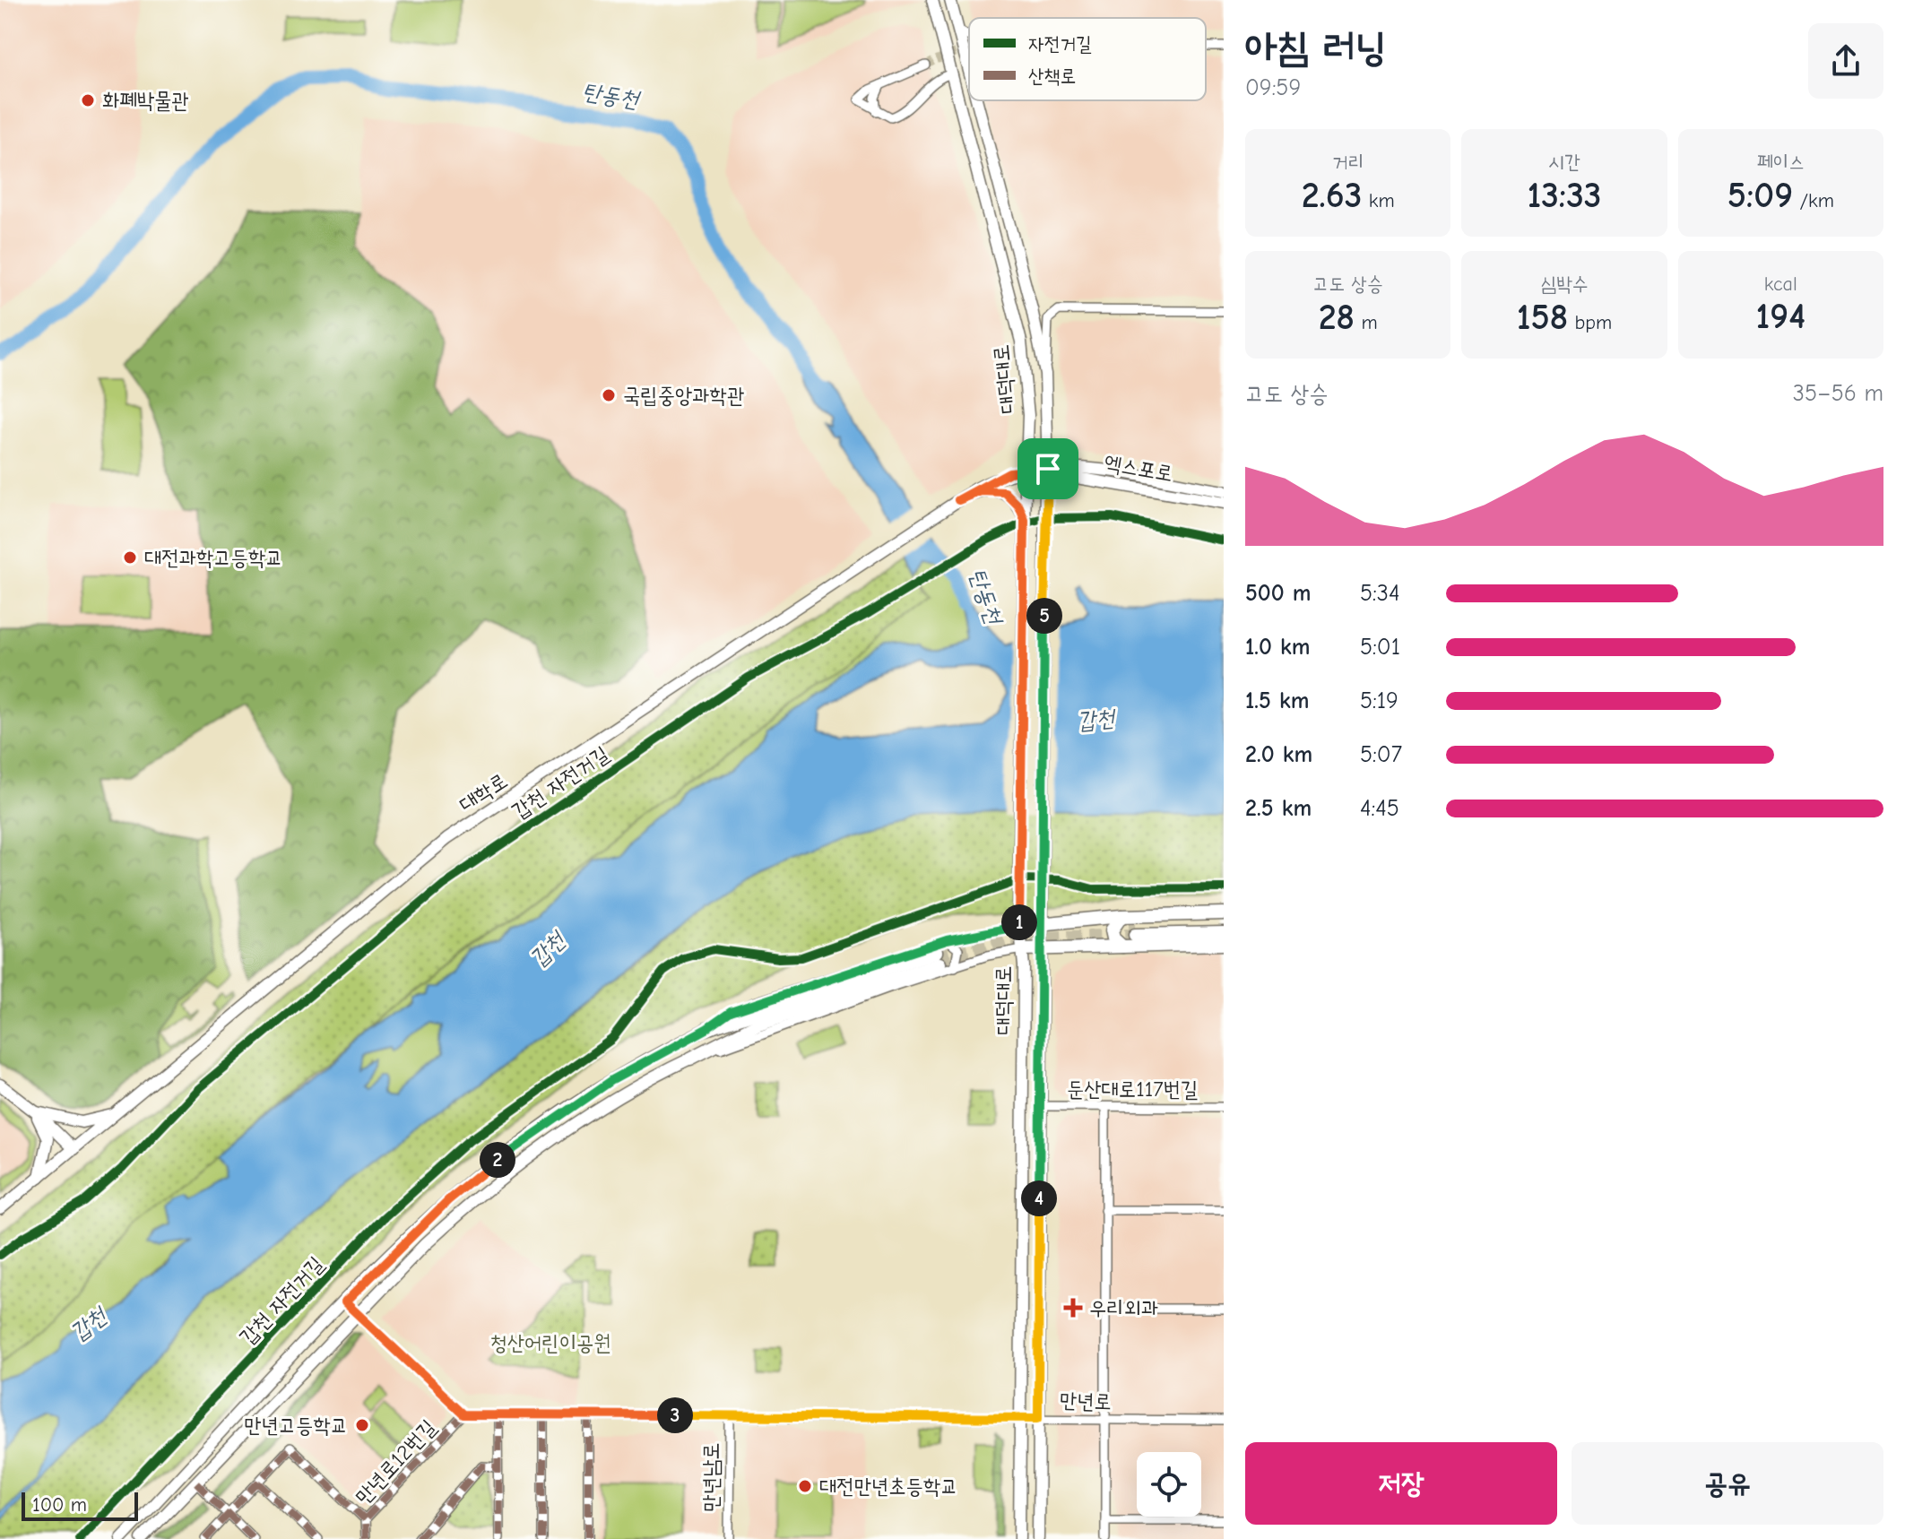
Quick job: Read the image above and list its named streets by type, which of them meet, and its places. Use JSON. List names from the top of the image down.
{
  "streets": {
    "main road": ["대덕대로", "엑스포로", "대학로"],
    "street": [
      "둔산대로117번길",
      "만년로",
      "만년로12번길",
      "만년남로"
    ],
    "cycle path": ["갑천 자전거길"]
  },
  "crossings": [
    ["대덕대로", "엑스포로"],
    ["대덕대로", "대학로"],
    ["대덕대로", "둔산대로117번길"],
    ["대덕대로", "만년로"],
    ["엑스포로", "대학로"],
    ["만년로", "만년로12번길"],
    ["만년로", "만년남로"]
  ],
  "water": ["탄동천", "갑천"],
  "parks": ["청산어린이공원"],
  "places": {
    "other": [
      "화폐박물관",
      "국립중앙과학관",
      "대전과학고등학교",
      "만년고등학교",
      "대전만년초등학교"
    ],
    "health": ["우리외과"]
  },
  "legend": ["자전거길", "산책로"],
  "scale_bar": "100 m",
  "page": {
    "heading": ["아침 러닝", "09:59"],
    "stats": [
      ["거리", "2.63 km"],
      ["시간", "13:33"],
      ["페이스", "5:09 /km"],
      ["고도 상승", "28 m"],
      ["심박수", "158 bpm"],
      ["kcal", "194"]
    ],
    "chart": ["고도 상승", "35–56 m"],
    "list": [
      {
        "name": "500 m",
        "note": "5:34"
      },
      {
        "name": "1.0 km",
        "note": "5:01"
      },
      {
        "name": "1.5 km",
        "note": "5:19"
      },
      {
        "name": "2.0 km",
        "note": "5:07"
      },
      {
        "name": "2.5 km",
        "note": "4:45"
      }
    ],
    "pins": [
      "5",
      "1",
      "2",
      "4",
      "3"
    ],
    "buttons": ["저장", "공유"],
    "scale": "100 m"
  }
}
